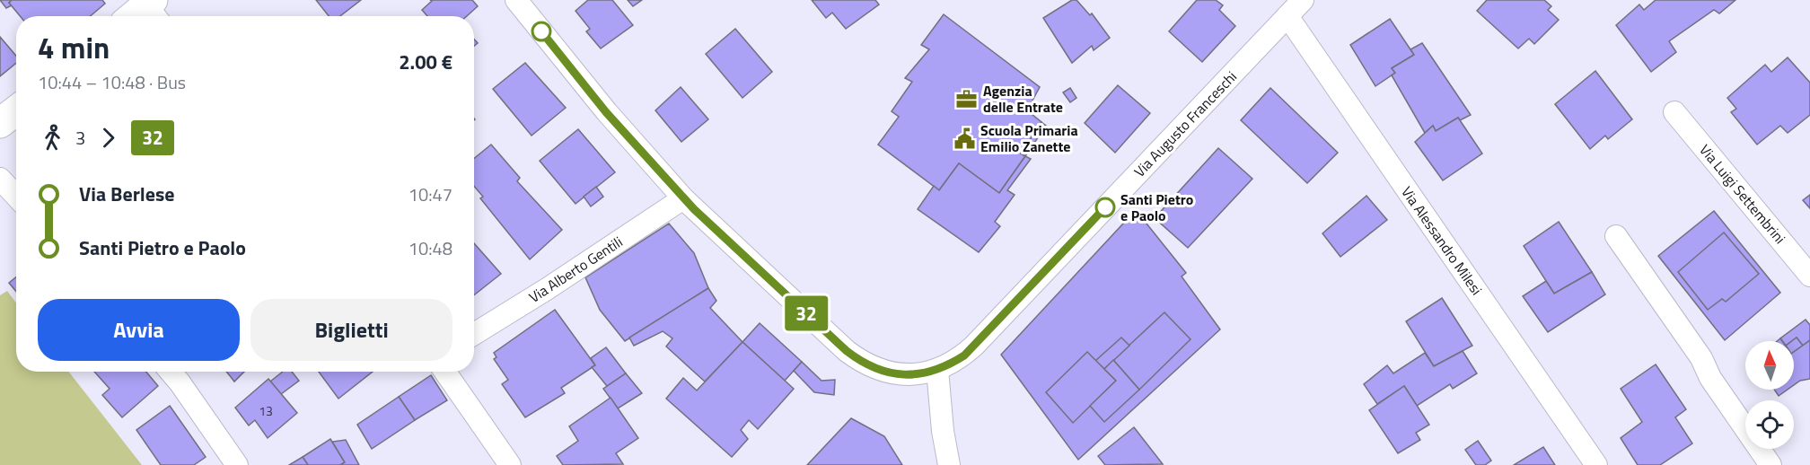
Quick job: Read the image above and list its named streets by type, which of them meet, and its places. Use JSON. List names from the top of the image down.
{
  "streets": {
    "street": [
      "Via Augusto Franceschi",
      "Via Luigi Settembrini",
      "Via Alessandro Milesi",
      "Via Alberto Gentili"
    ]
  },
  "crossings": [
    ["Via Augusto Franceschi", "Via Alessandro Milesi"]
  ],
  "places": {
    "office": ["Agenzia delle Entrate"],
    "public building": ["Scuola Primaria Emilio Zanette"],
    "other": ["Santi Pietro e Paolo"]
  },
  "lines": ["bus line 32"],
  "house_numbers": ["13"],
  "north": "top",
  "page": {
    "on_map": "32",
    "heading": ["4 min", "10:44 – 10:48 · Bus", "2.00 €"],
    "legs": ["3", "32"],
    "list": [
      {
        "name": "Via Berlese",
        "value": "10:47"
      },
      {
        "name": "Santi Pietro e Paolo",
        "value": "10:48"
      }
    ],
    "buttons": ["Avvia", "Biglietti"]
  }
}
